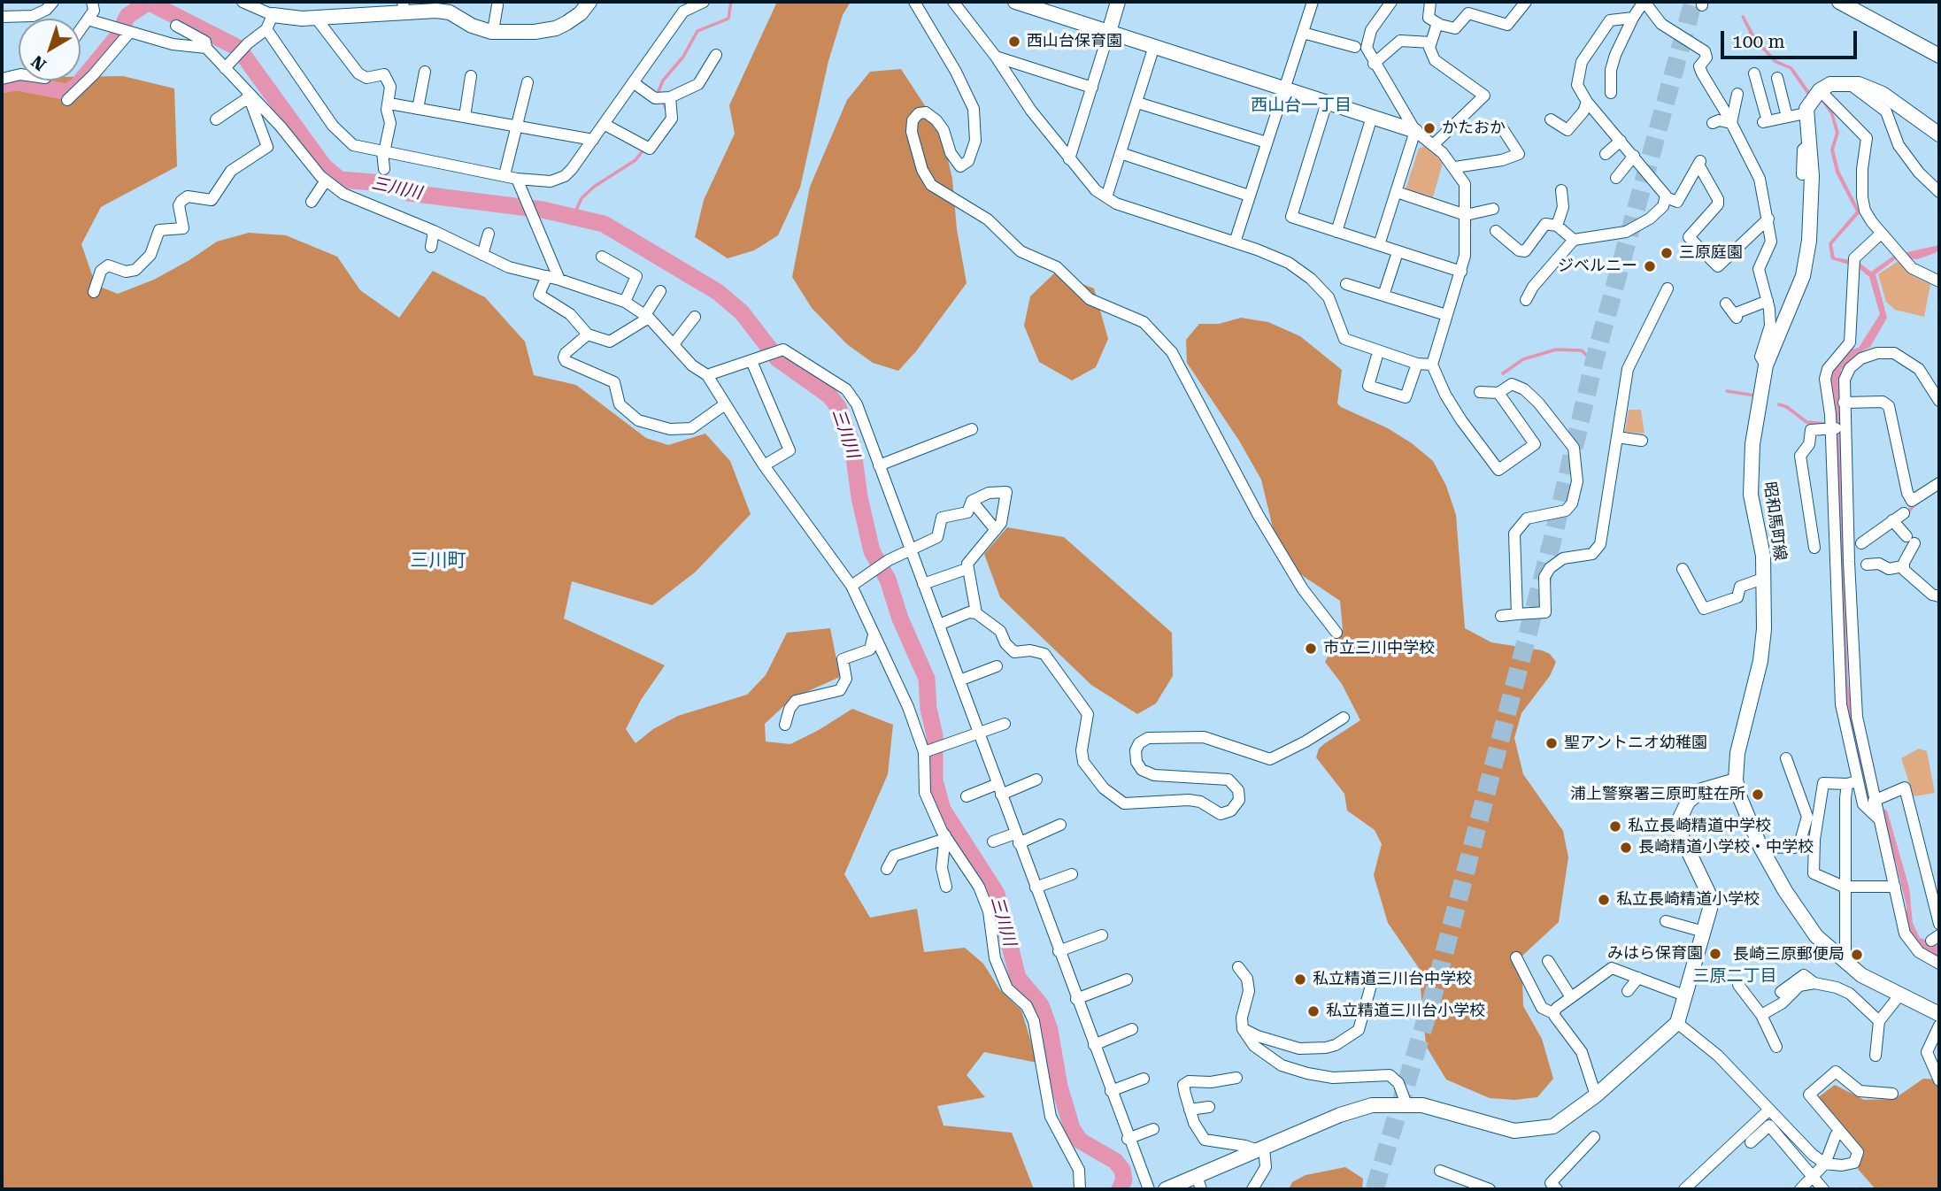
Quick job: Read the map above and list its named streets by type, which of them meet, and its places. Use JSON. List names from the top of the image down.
{
  "streets": {
    "street": ["昭和馬町線"]
  },
  "districts": ["西山台一丁目", "三川町", "三原二丁目"],
  "water": ["三川川"],
  "places": [
    "西山台保育園",
    "かたおか",
    "三原庭園",
    "ジベルニー",
    "市立三川中学校",
    "聖アントニオ幼稚園",
    "浦上警察署三原町駐在所",
    "私立長崎精道中学校",
    "長崎精道小学校・中学校",
    "私立長崎精道小学校",
    "みはら保育園",
    "長崎三原郵便局",
    "私立精道三川台中学校",
    "私立精道三川台小学校"
  ],
  "scale_bar": "100 m",
  "north": "bottom left"
}
